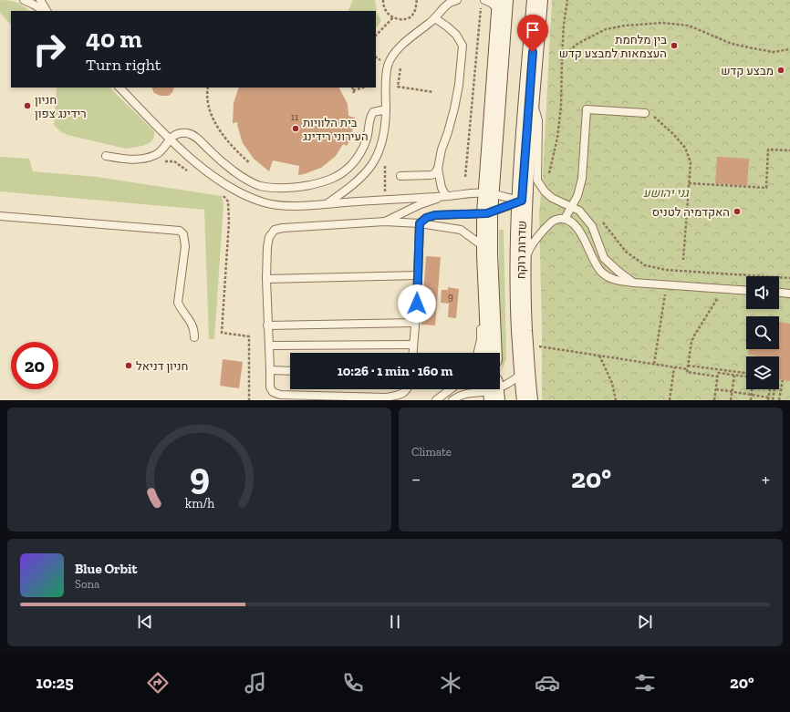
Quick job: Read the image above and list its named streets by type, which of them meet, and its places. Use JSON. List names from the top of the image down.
{
  "streets": {
    "main road": ["שדרות רוקח"]
  },
  "parks": ["גני יהושע"],
  "places": [
    "בין מלחמת העצמאות למבצע קדש",
    "מבצע קדש",
    "חניון רידינג צפון",
    "בית הלוויות העירוני רידינג",
    "האקדמיה לטניס",
    "חניון דניאל"
  ],
  "house_numbers": ["11", "9"],
  "page": {
    "turn": ["40 m", "Turn right"],
    "limit": "20",
    "trip": "10:26 · 1 min · 160 m",
    "tile": "Climate",
    "heat": ["−", "20°", "+"],
    "song": ["Blue Orbit", "Sona"],
    "tabs": ["10:25", "20°"],
    "gauge": ["9", "km/h"]
  }
}
